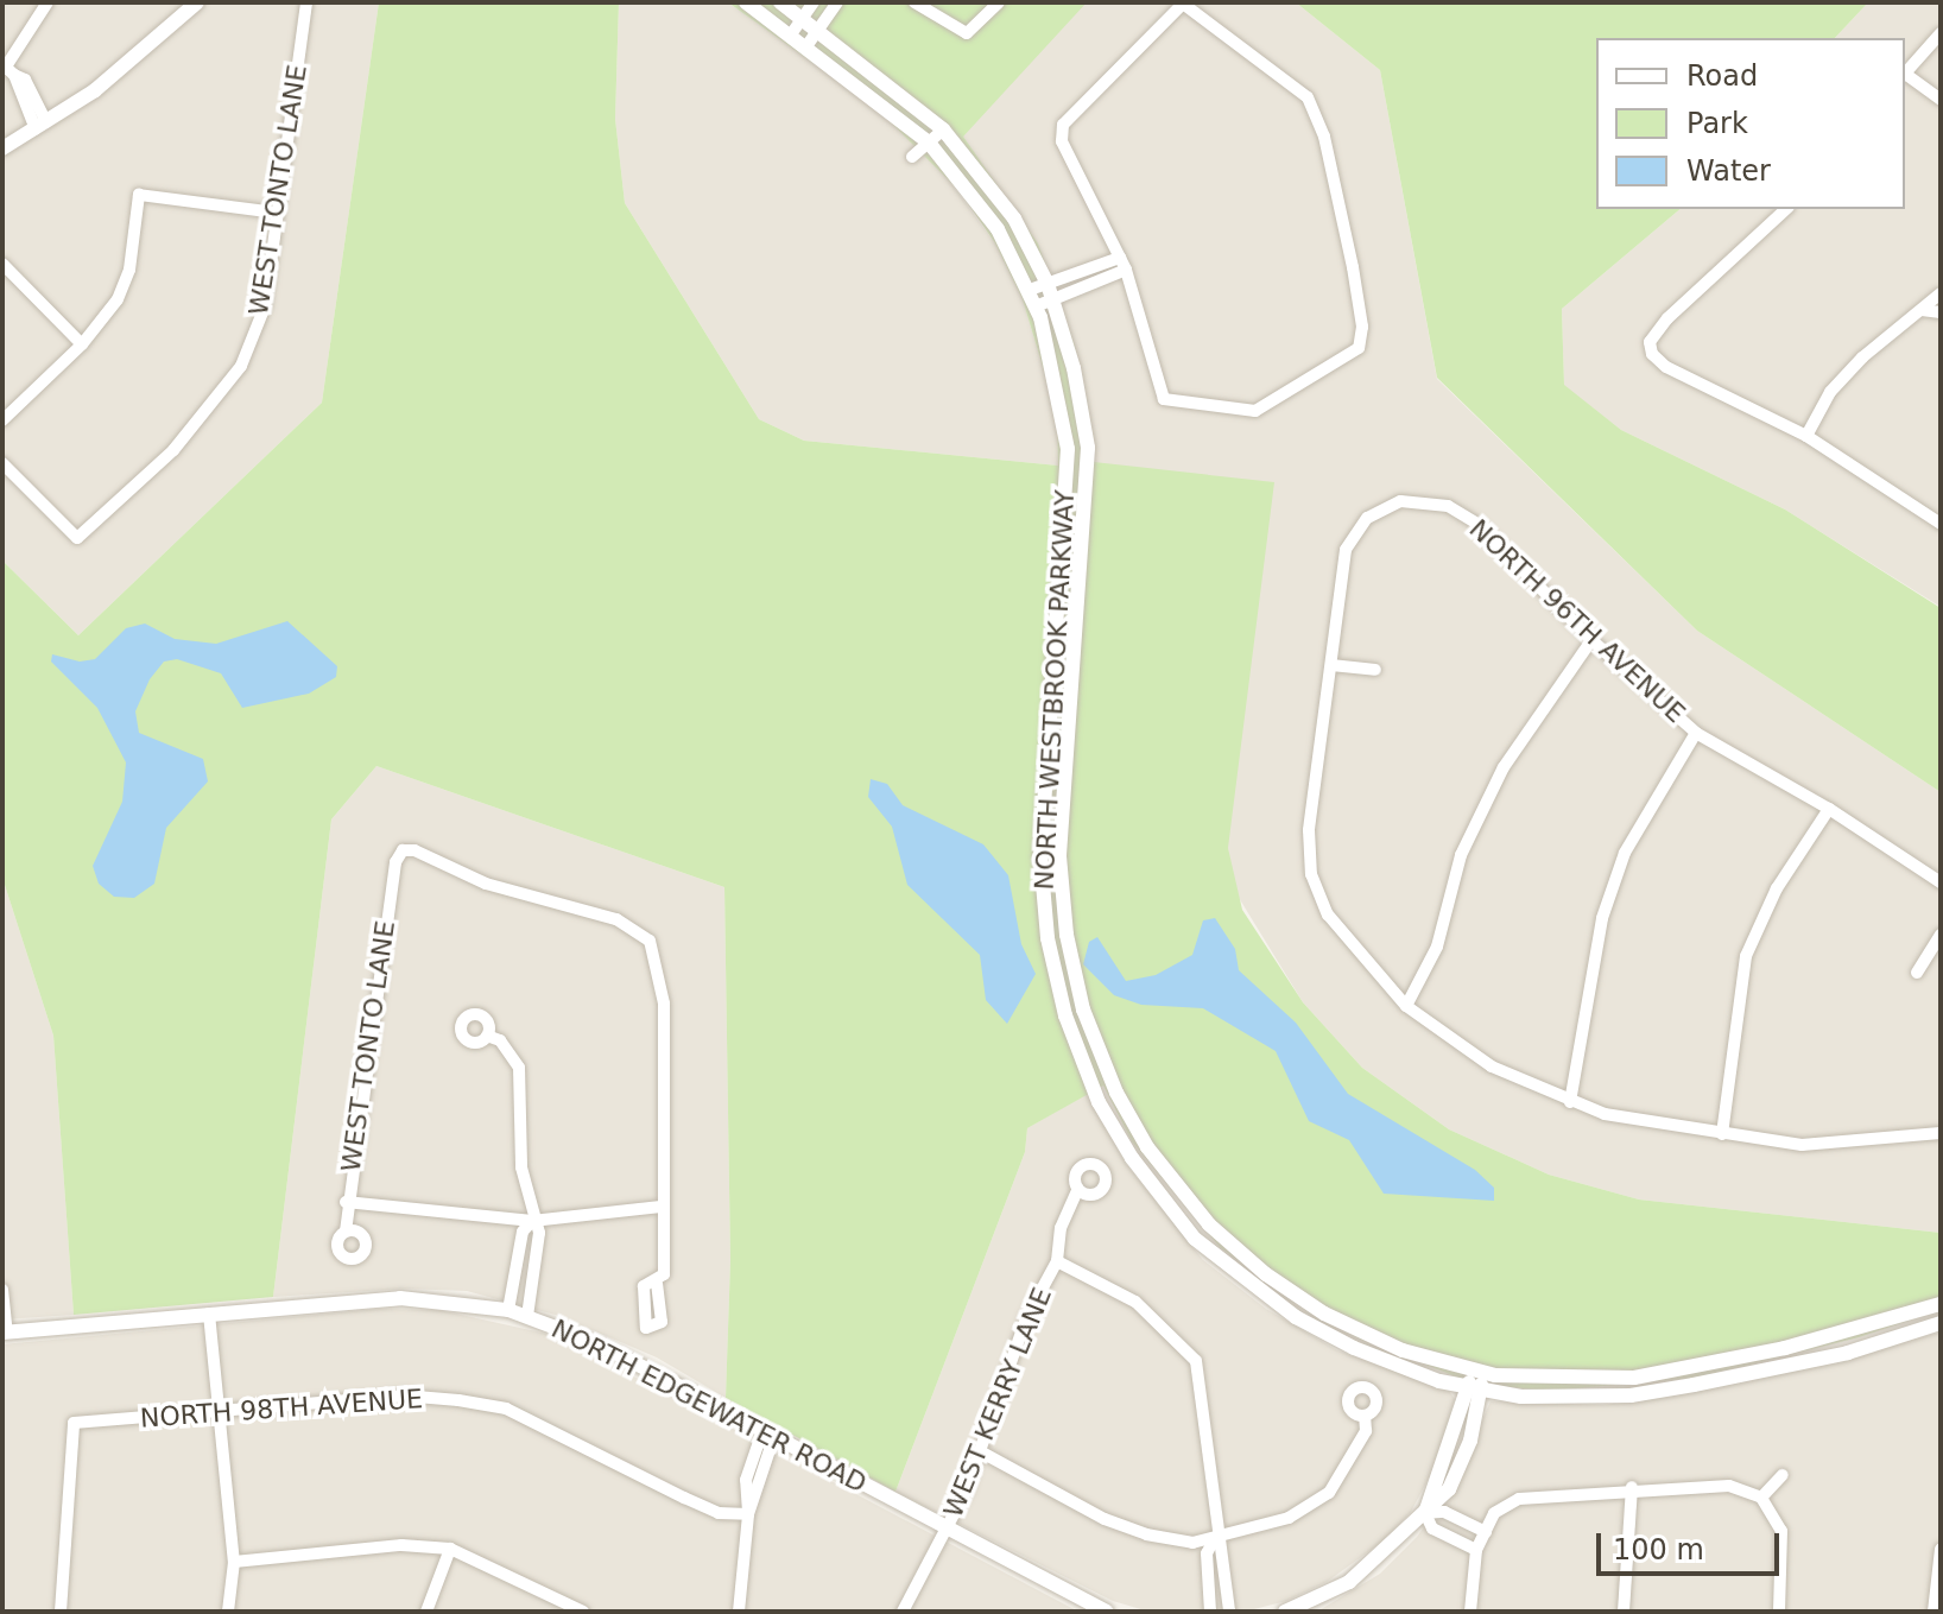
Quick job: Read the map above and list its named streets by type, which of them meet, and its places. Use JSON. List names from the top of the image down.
{
  "streets": {
    "street": [
      "WEST TONTO LANE",
      "NORTH 96TH AVENUE",
      "NORTH WESTBROOK PARKWAY",
      "WEST KERRY LANE",
      "NORTH EDGEWATER ROAD",
      "NORTH 98TH AVENUE"
    ]
  },
  "crossings": [
    ["WEST KERRY LANE", "NORTH EDGEWATER ROAD"]
  ],
  "legend": ["Road", "Park", "Water"],
  "scale_bar": "100 m"
}
